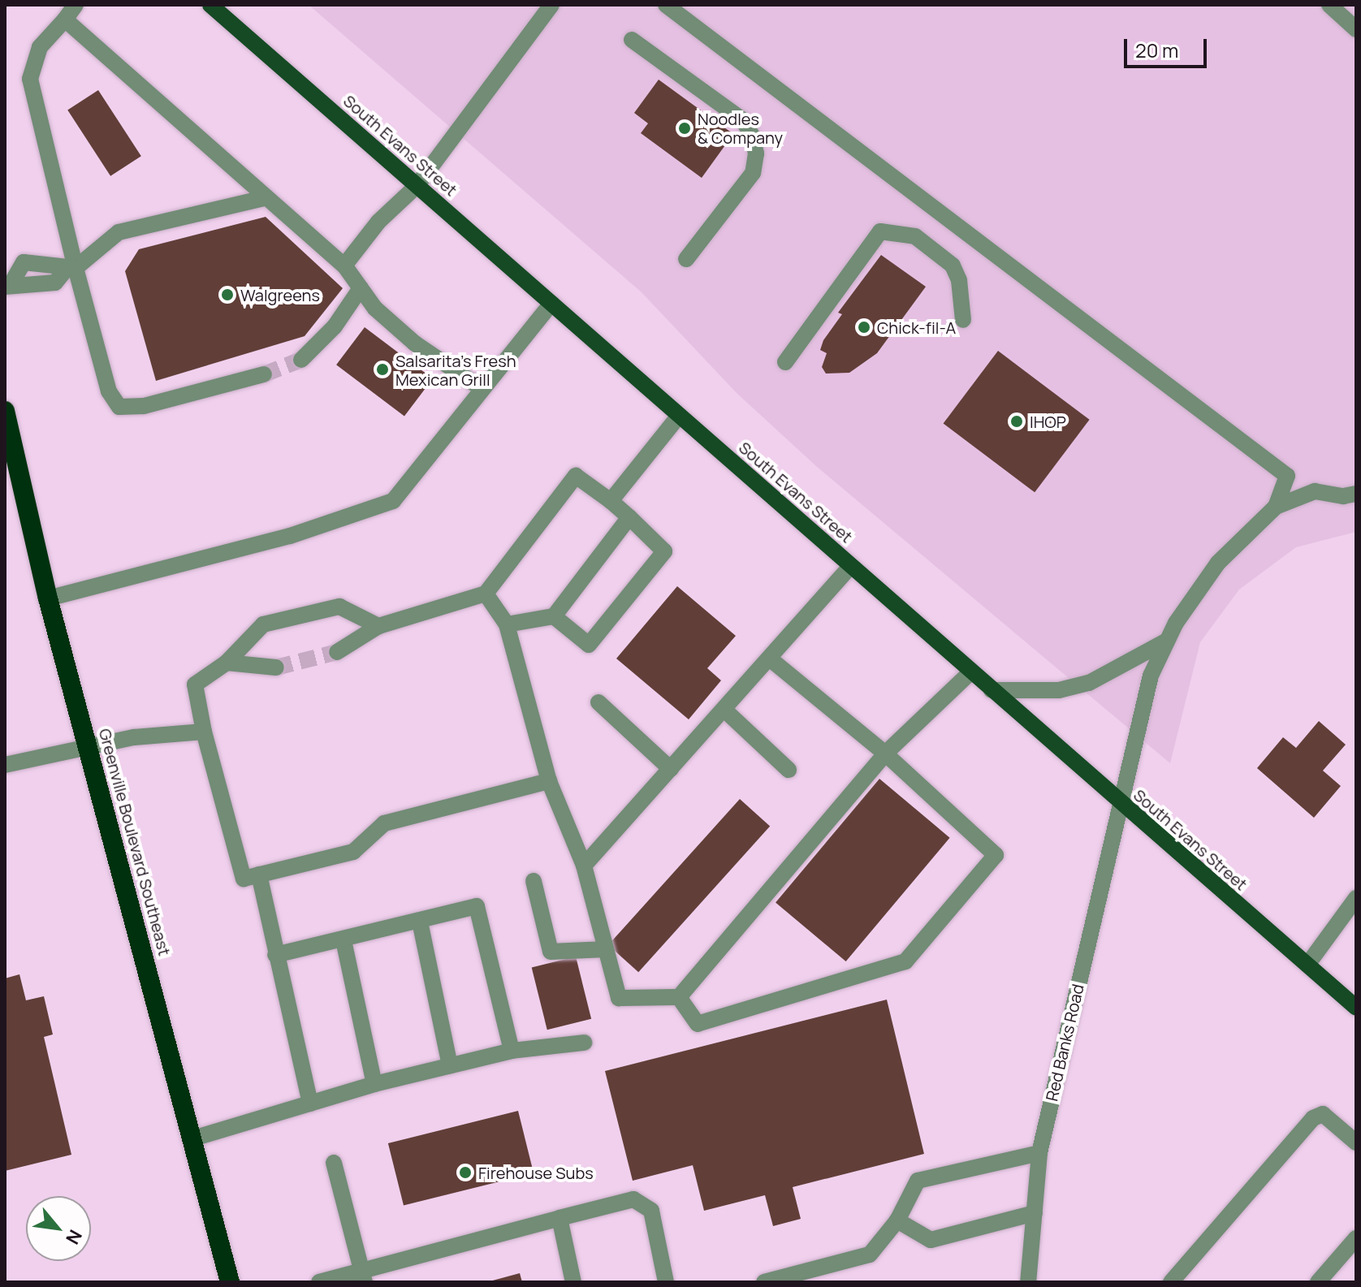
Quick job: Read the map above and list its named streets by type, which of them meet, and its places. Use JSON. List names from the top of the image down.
{
  "streets": {
    "highway": ["Greenville Boulevard Southeast"],
    "main road": ["South Evans Street"],
    "street": ["Red Banks Road"]
  },
  "crossings": [
    ["South Evans Street", "Red Banks Road"]
  ],
  "places": [
    "Noodles & Company",
    "Walgreens",
    "Chick-fil-A",
    "Salsarita's Fresh Mexican Grill",
    "IHOP",
    "Firehouse Subs"
  ],
  "scale_bar": "20 m",
  "north": "bottom right"
}
